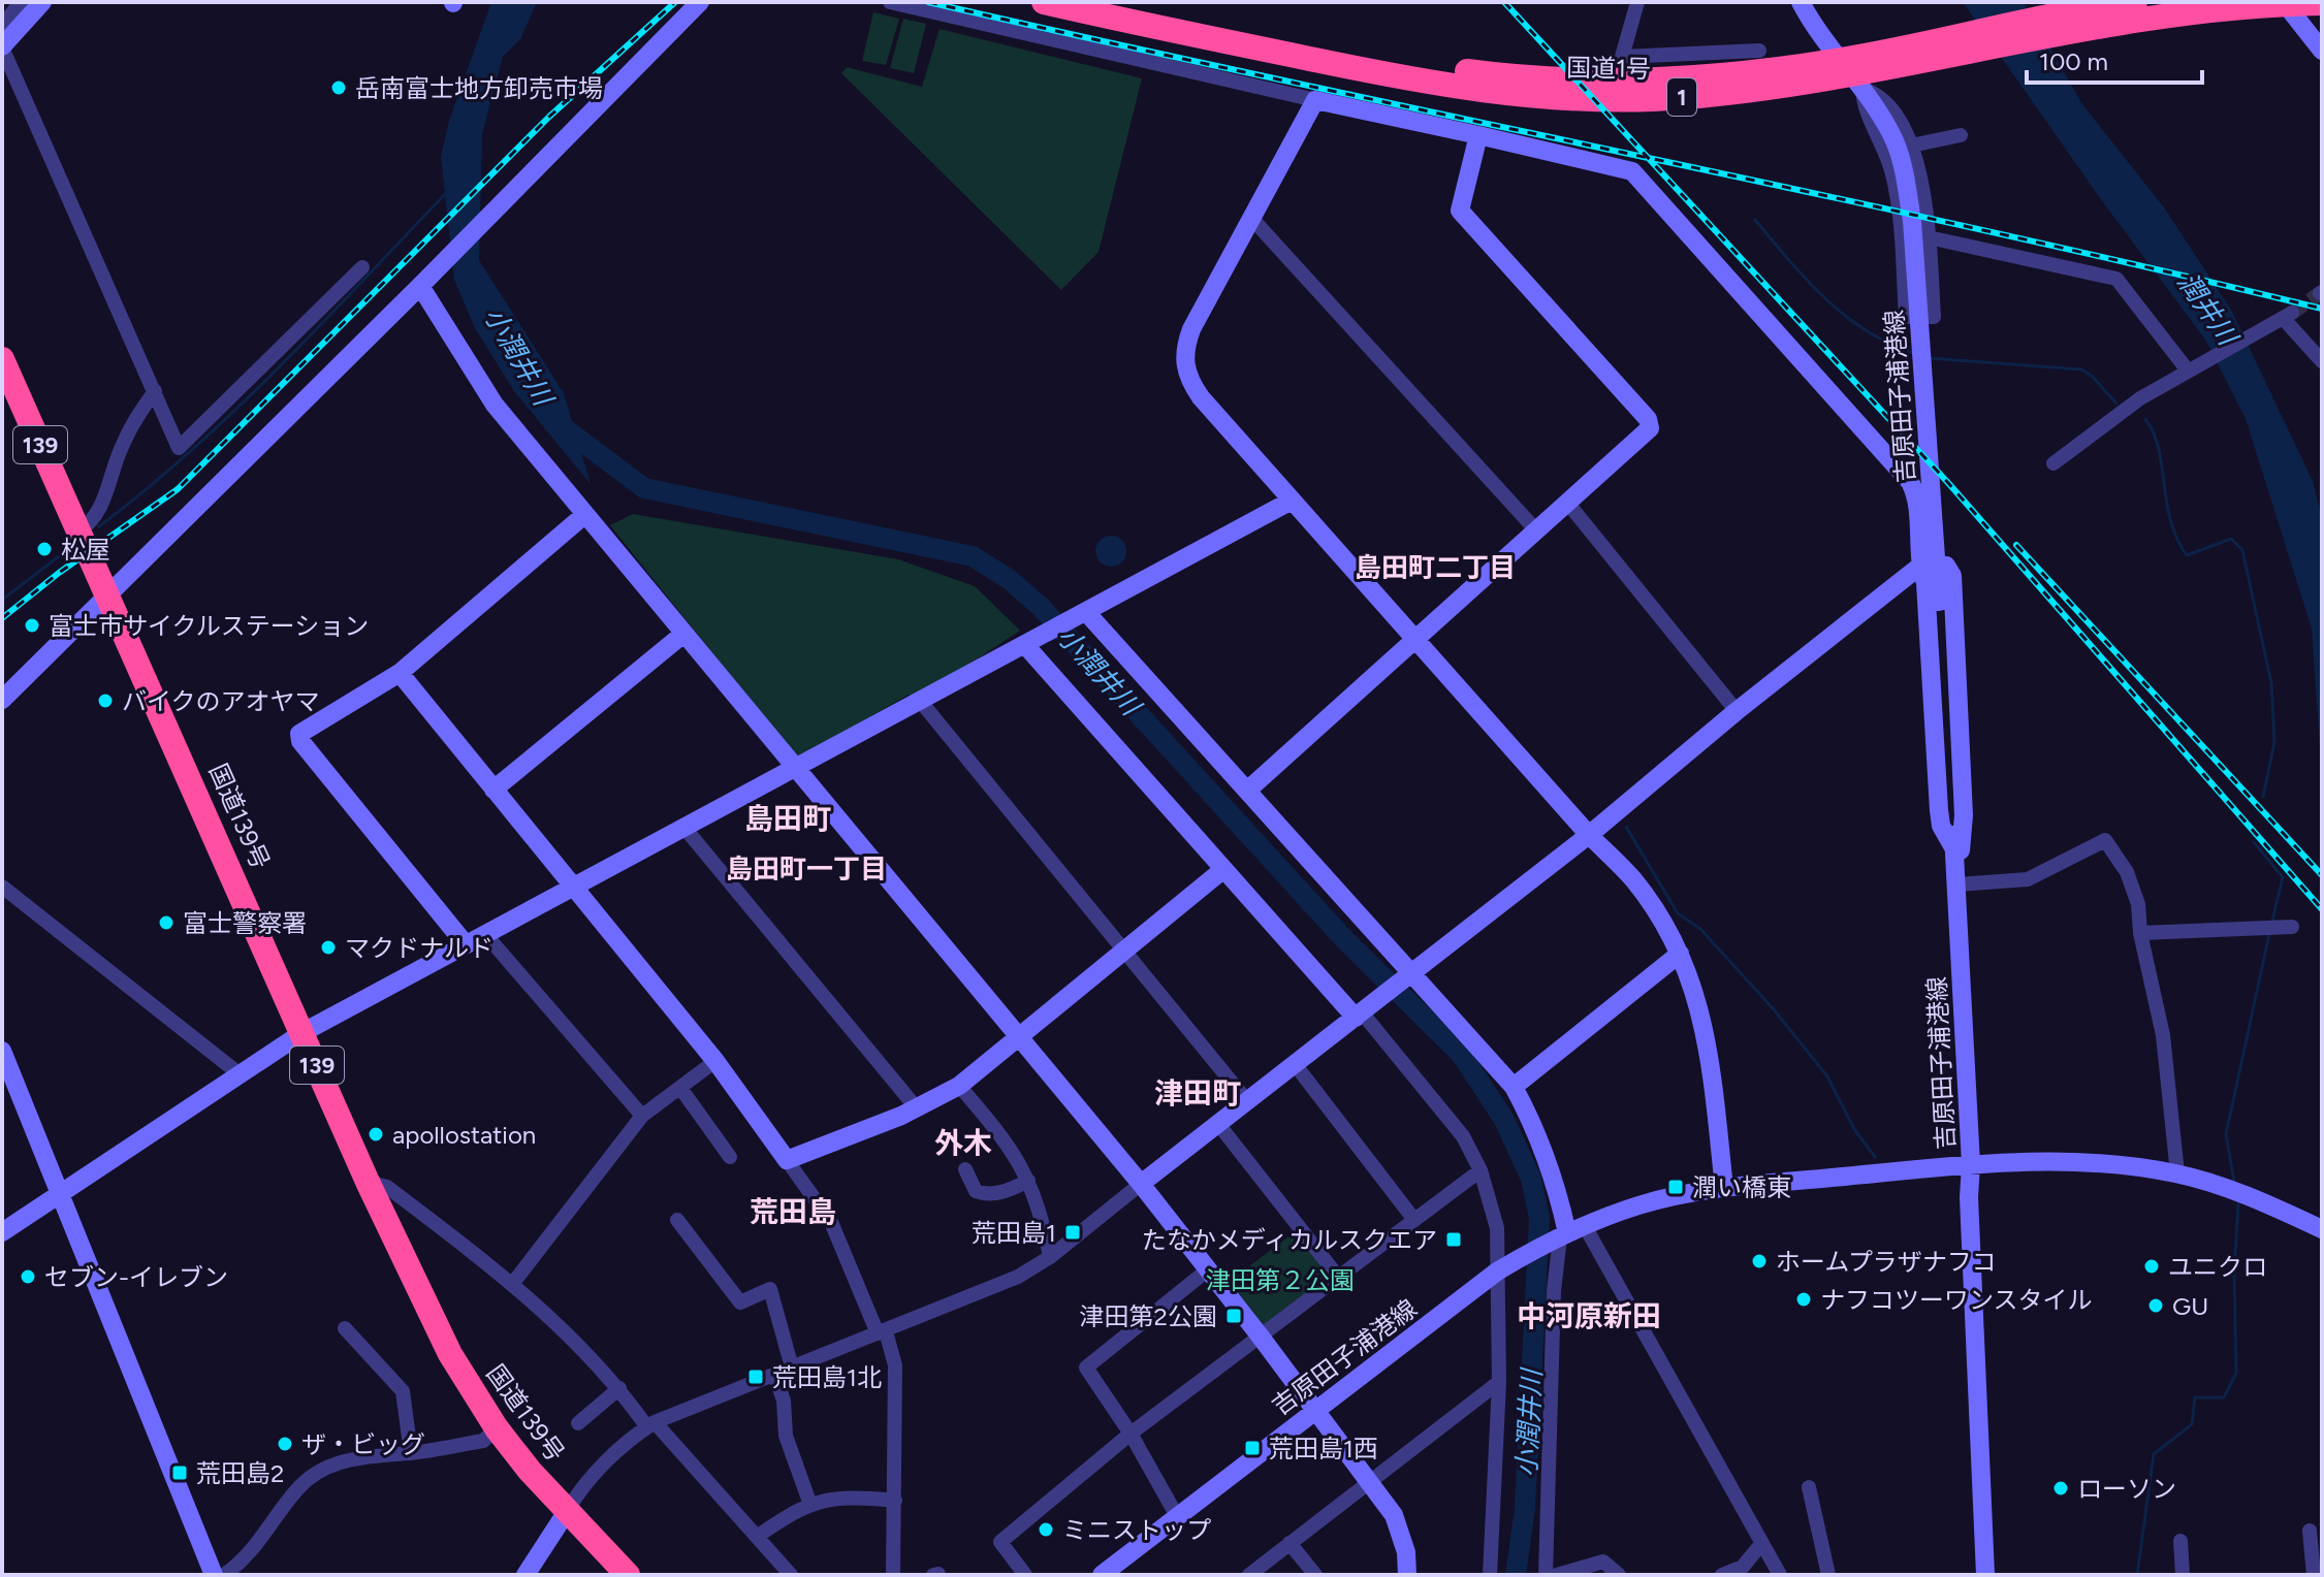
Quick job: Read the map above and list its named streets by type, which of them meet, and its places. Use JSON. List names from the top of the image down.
{
  "streets": {
    "highway": [
      "国道1号",
      "1",
      "139",
      "国道139号"
    ],
    "street": ["吉原田子浦港線"]
  },
  "districts": [
    "島田町二丁目",
    "島田町",
    "島田町一丁目",
    "津田町",
    "外木",
    "荒田島",
    "中河原新田"
  ],
  "water": ["潤井川", "小潤井川"],
  "parks": ["津田第２公園"],
  "places": {
    "other": [
      "岳南富士地方卸売市場",
      "松屋",
      "富士市サイクルステーション",
      "バイクのアオヤマ",
      "富士警察署",
      "マクドナルド",
      "apollostation",
      "ホームプラザナフコ",
      "ユニクロ",
      "セブン-イレブン",
      "ナフコツーワンスタイル",
      "GU",
      "ザ・ビッグ",
      "ローソン",
      "ミニストップ"
    ],
    "transit": [
      "潤い橋東",
      "荒田島1",
      "たなかメディカルスクエア",
      "津田第2公園",
      "荒田島1北",
      "荒田島1西",
      "荒田島2"
    ]
  },
  "scale_bar": "100 m"
}
